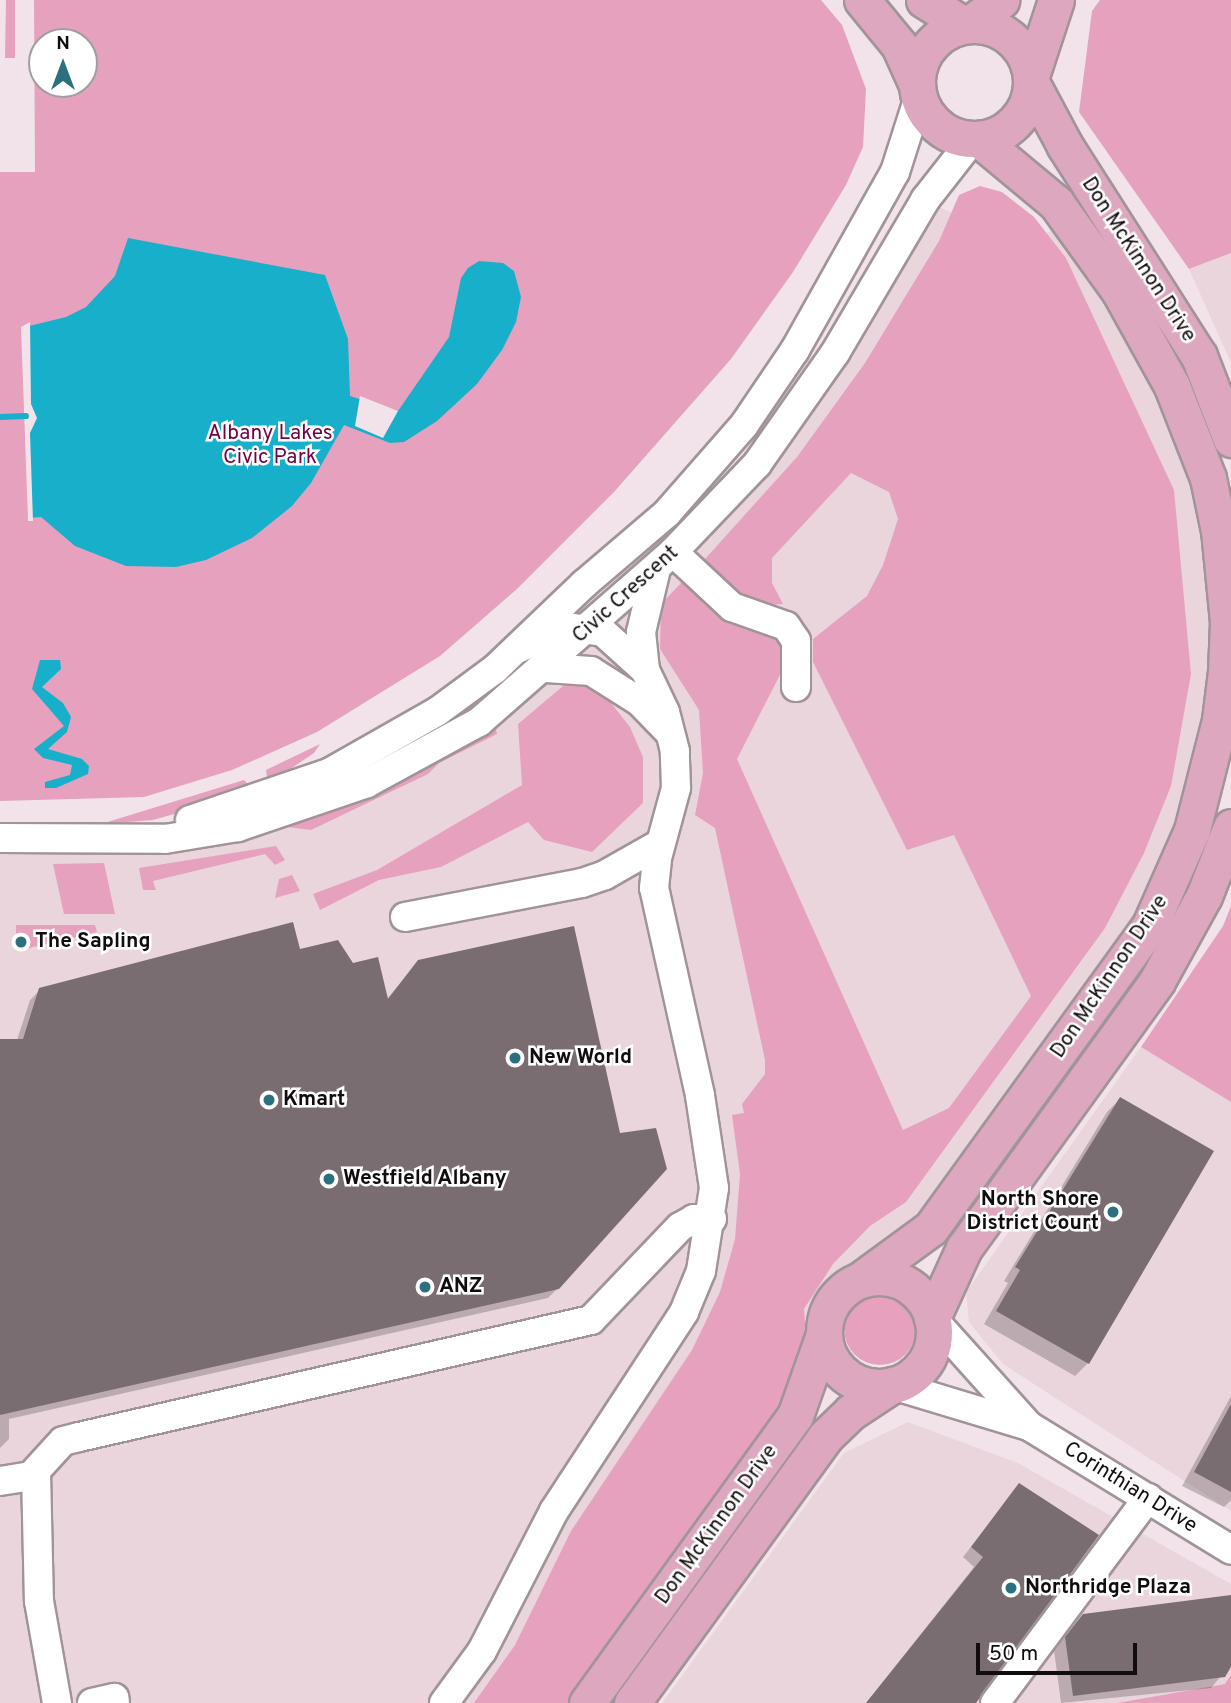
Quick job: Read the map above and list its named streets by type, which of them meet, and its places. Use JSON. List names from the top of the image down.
{
  "streets": {
    "main road": ["Don McKinnon Drive"],
    "street": ["Civic Crescent", "Corinthian Drive"]
  },
  "crossings": [
    ["Don McKinnon Drive", "Civic Crescent"],
    ["Don McKinnon Drive", "Corinthian Drive"]
  ],
  "parks": ["Albany Lakes Civic Park"],
  "places": [
    "The Sapling",
    "New World",
    "Kmart",
    "Westfield Albany",
    "North Shore District Court",
    "ANZ",
    "Northridge Plaza"
  ],
  "scale_bar": "50 m",
  "north": "top"
}
